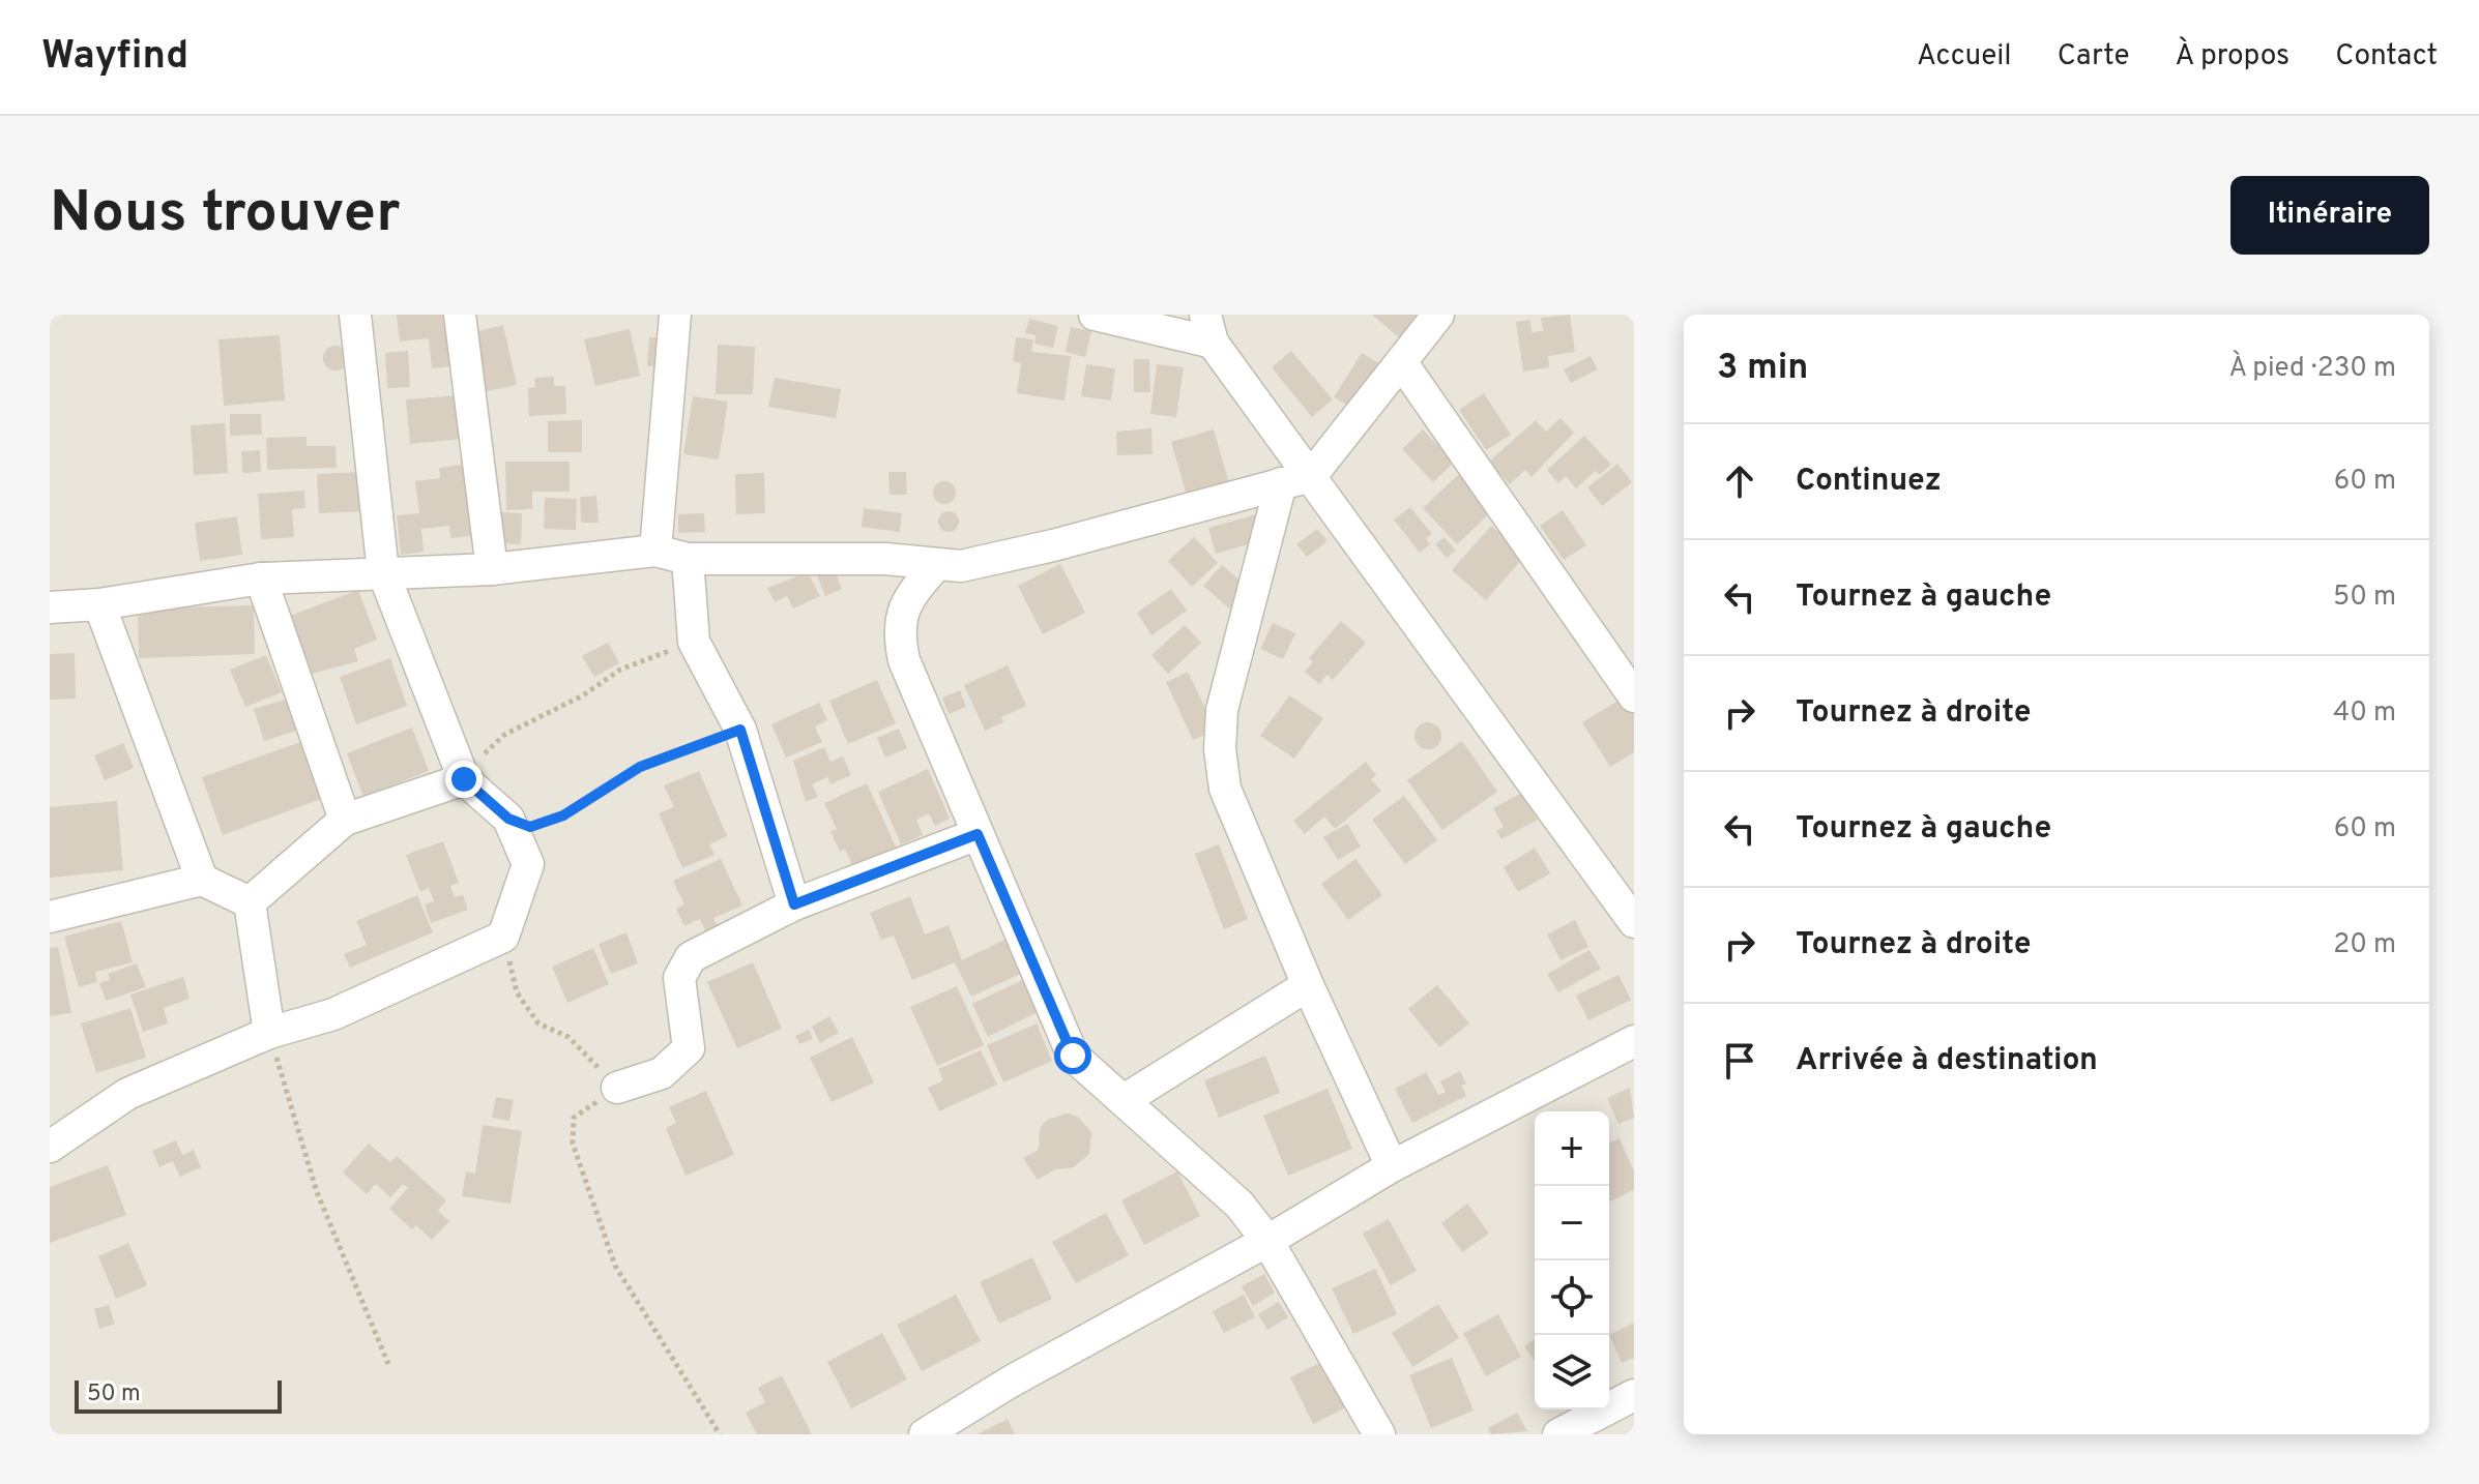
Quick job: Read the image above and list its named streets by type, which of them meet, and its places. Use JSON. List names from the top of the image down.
{
  "scale_bar": "50 m",
  "page": {
    "header": "Wayfind",
    "nav": [
      "Accueil",
      "Carte",
      "À propos",
      "Contact"
    ],
    "buttons": "Itinéraire",
    "title": "Nous trouver",
    "heading": ["3 min", "À pied · 230 m"],
    "list": [
      ["Continuez", "60 m"],
      ["Tournez à gauche", "50 m"],
      ["Tournez à droite", "40 m"],
      ["Tournez à gauche", "60 m"],
      ["Tournez à droite", "20 m"],
      "Arrivée à destination"
    ],
    "map_buttons": ["+", "−"],
    "scale": "50 m"
  }
}
